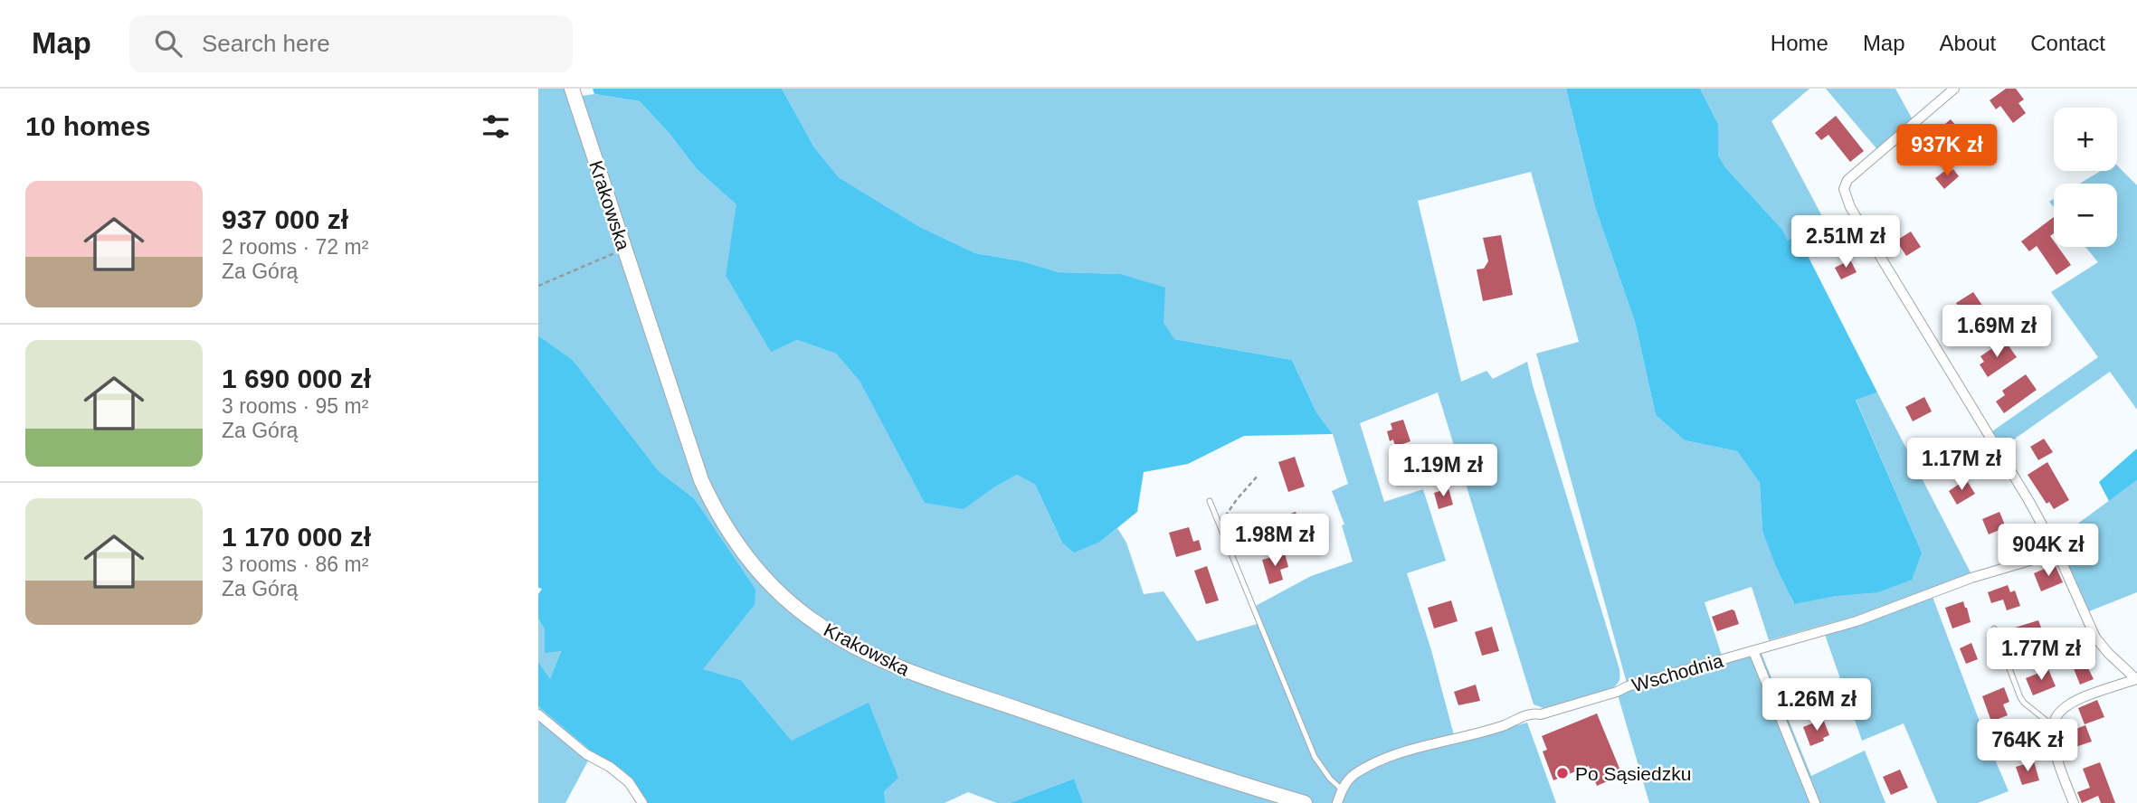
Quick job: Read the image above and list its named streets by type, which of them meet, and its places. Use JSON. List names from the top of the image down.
{
  "streets": {
    "main road": ["Krakowska"],
    "street": ["Wschodnia"]
  },
  "places": ["Po Sąsiedzku"],
  "page": {
    "header": "Map",
    "search": "Search here",
    "nav": [
      "Home",
      "Map",
      "About",
      "Contact"
    ],
    "heading": "10 homes",
    "map_buttons": ["+", "−"],
    "price": [
      "937K zł",
      "2.51M zł",
      "1.69M zł",
      "1.17M zł",
      "1.19M zł",
      "1.98M zł",
      "904K zł",
      "1.77M zł",
      "1.26M zł",
      "764K zł"
    ],
    "list": [
      {
        "name": "937 000 zł",
        "note": "2 rooms · 72 m² · Za Górą"
      },
      {
        "name": "1 690 000 zł",
        "note": "3 rooms · 95 m² · Za Górą"
      },
      {
        "name": "1 170 000 zł",
        "note": "3 rooms · 86 m² · Za Górą"
      }
    ]
  }
}
